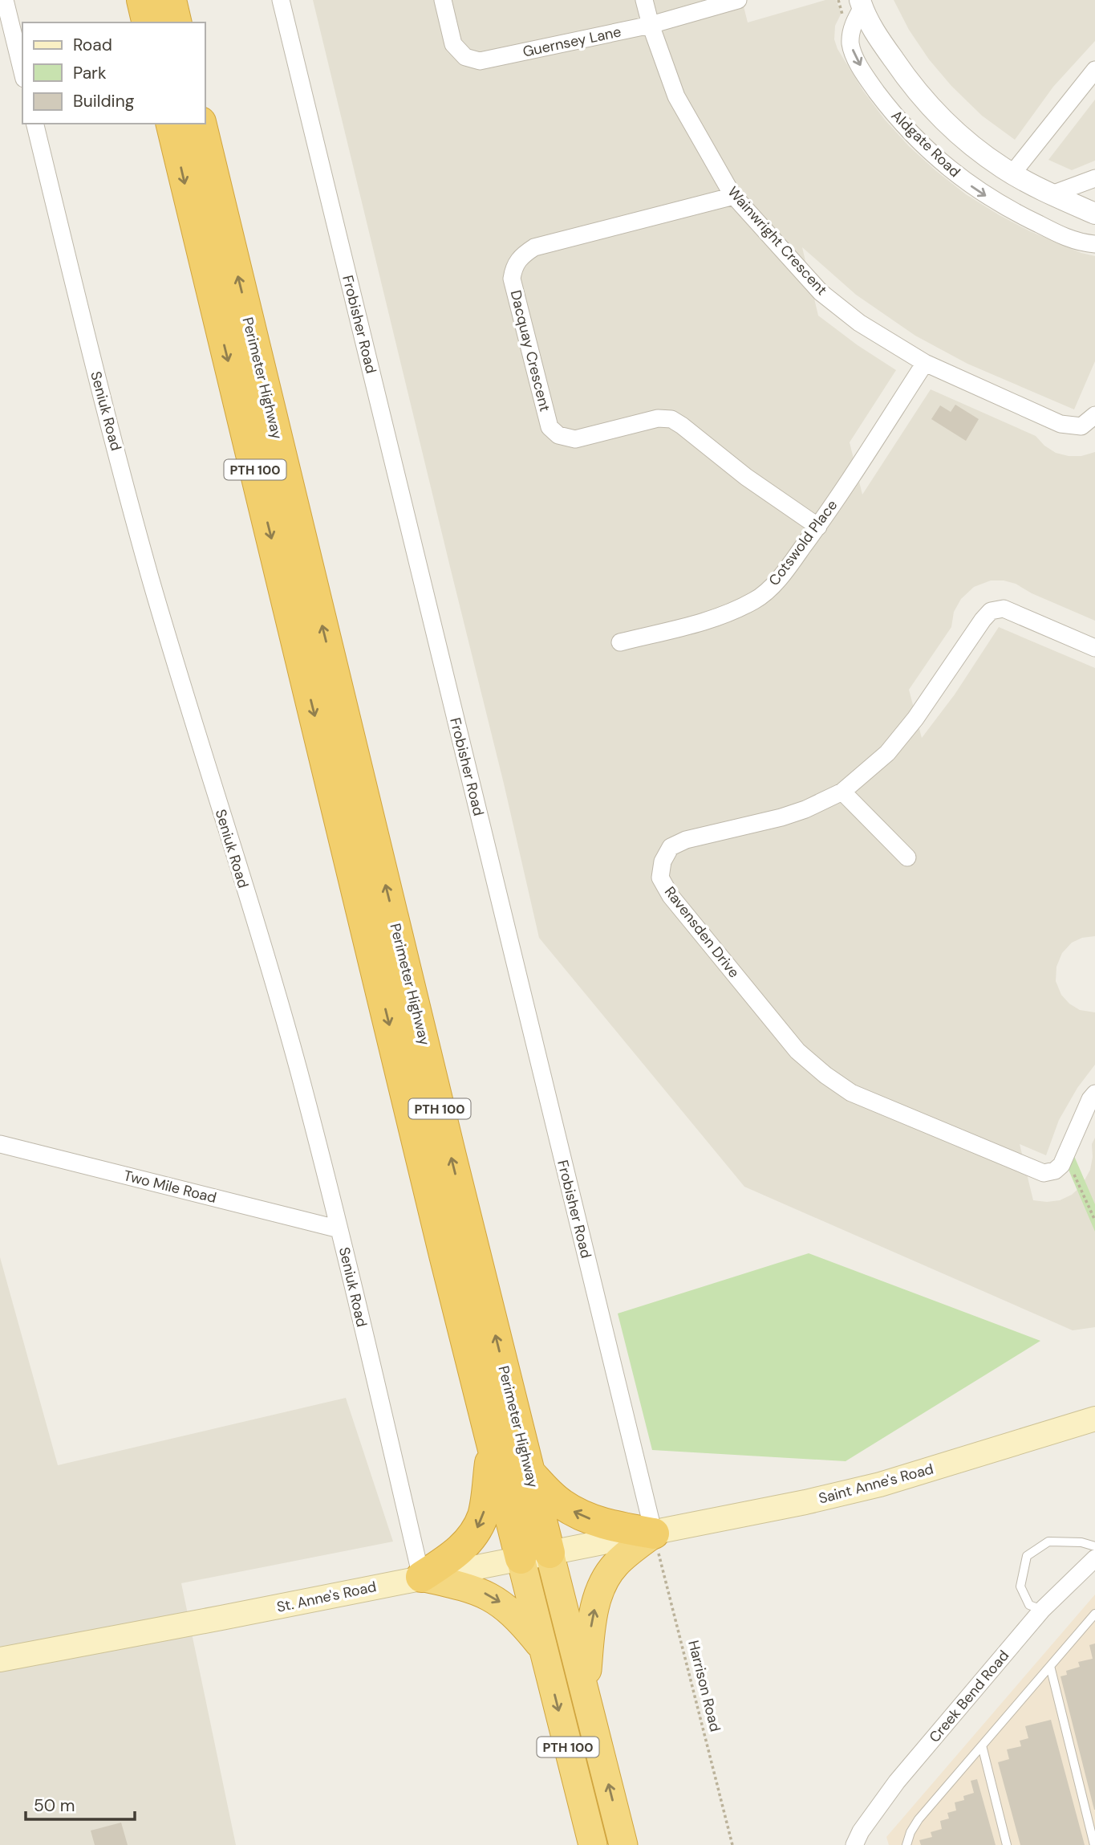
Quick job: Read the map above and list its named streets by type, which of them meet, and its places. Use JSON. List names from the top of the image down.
{
  "streets": {
    "highway": ["Perimeter Highway", "PTH 100"],
    "main road": ["Saint Anne's Road", "St. Anne's Road"],
    "street": [
      "Guernsey Lane",
      "Aldgate Road",
      "Wainwright Crescent",
      "Frobisher Road",
      "Dacquay Crescent",
      "Seniuk Road",
      "Cotswold Place",
      "Ravensden Drive",
      "Two Mile Road",
      "Creek Bend Road"
    ],
    "path": ["Harrison Road"]
  },
  "crossings": [
    ["Guernsey Lane", "Wainwright Crescent"],
    ["Wainwright Crescent", "Dacquay Crescent"],
    ["Wainwright Crescent", "Cotswold Place"],
    ["Frobisher Road", "Saint Anne's Road"],
    ["Frobisher Road", "St. Anne's Road"],
    ["Frobisher Road", "Harrison Road"],
    ["Dacquay Crescent", "Cotswold Place"],
    ["Perimeter Highway", "St. Anne's Road"],
    ["Seniuk Road", "Two Mile Road"],
    ["Seniuk Road", "St. Anne's Road"],
    ["Saint Anne's Road", "St. Anne's Road"],
    ["Saint Anne's Road", "Harrison Road"],
    ["St. Anne's Road", "Harrison Road"]
  ],
  "legend": ["Road", "Park", "Building"],
  "scale_bar": "50 m"
}
